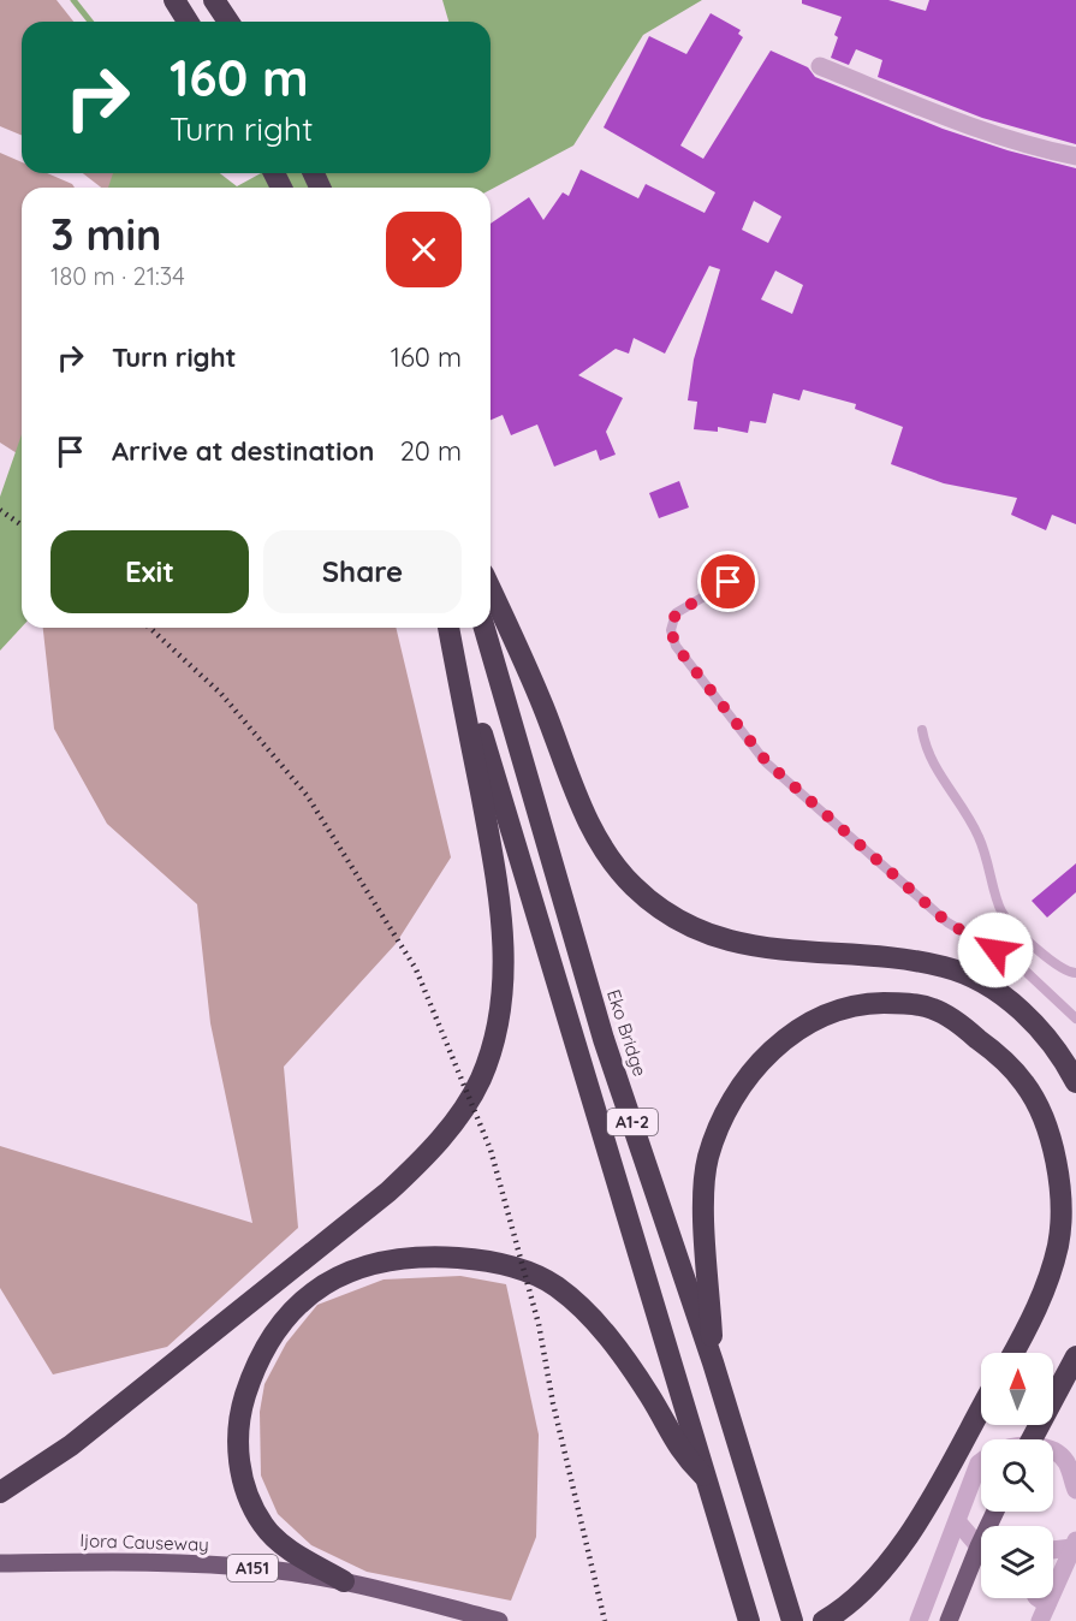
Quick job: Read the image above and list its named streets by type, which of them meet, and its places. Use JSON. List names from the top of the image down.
{
  "streets": {
    "highway": ["Eko Bridge", "A1-2"],
    "main road": ["Ijora Causeway", "A151"]
  },
  "north": "top",
  "page": {
    "turn": ["160 m", "Turn right"],
    "heading": ["3 min", "180 m · 21:34"],
    "list": [
      {
        "name": "Turn right",
        "value": "160 m"
      },
      {
        "name": "Arrive at destination",
        "value": "20 m"
      }
    ],
    "buttons": ["Exit", "Share"]
  }
}
